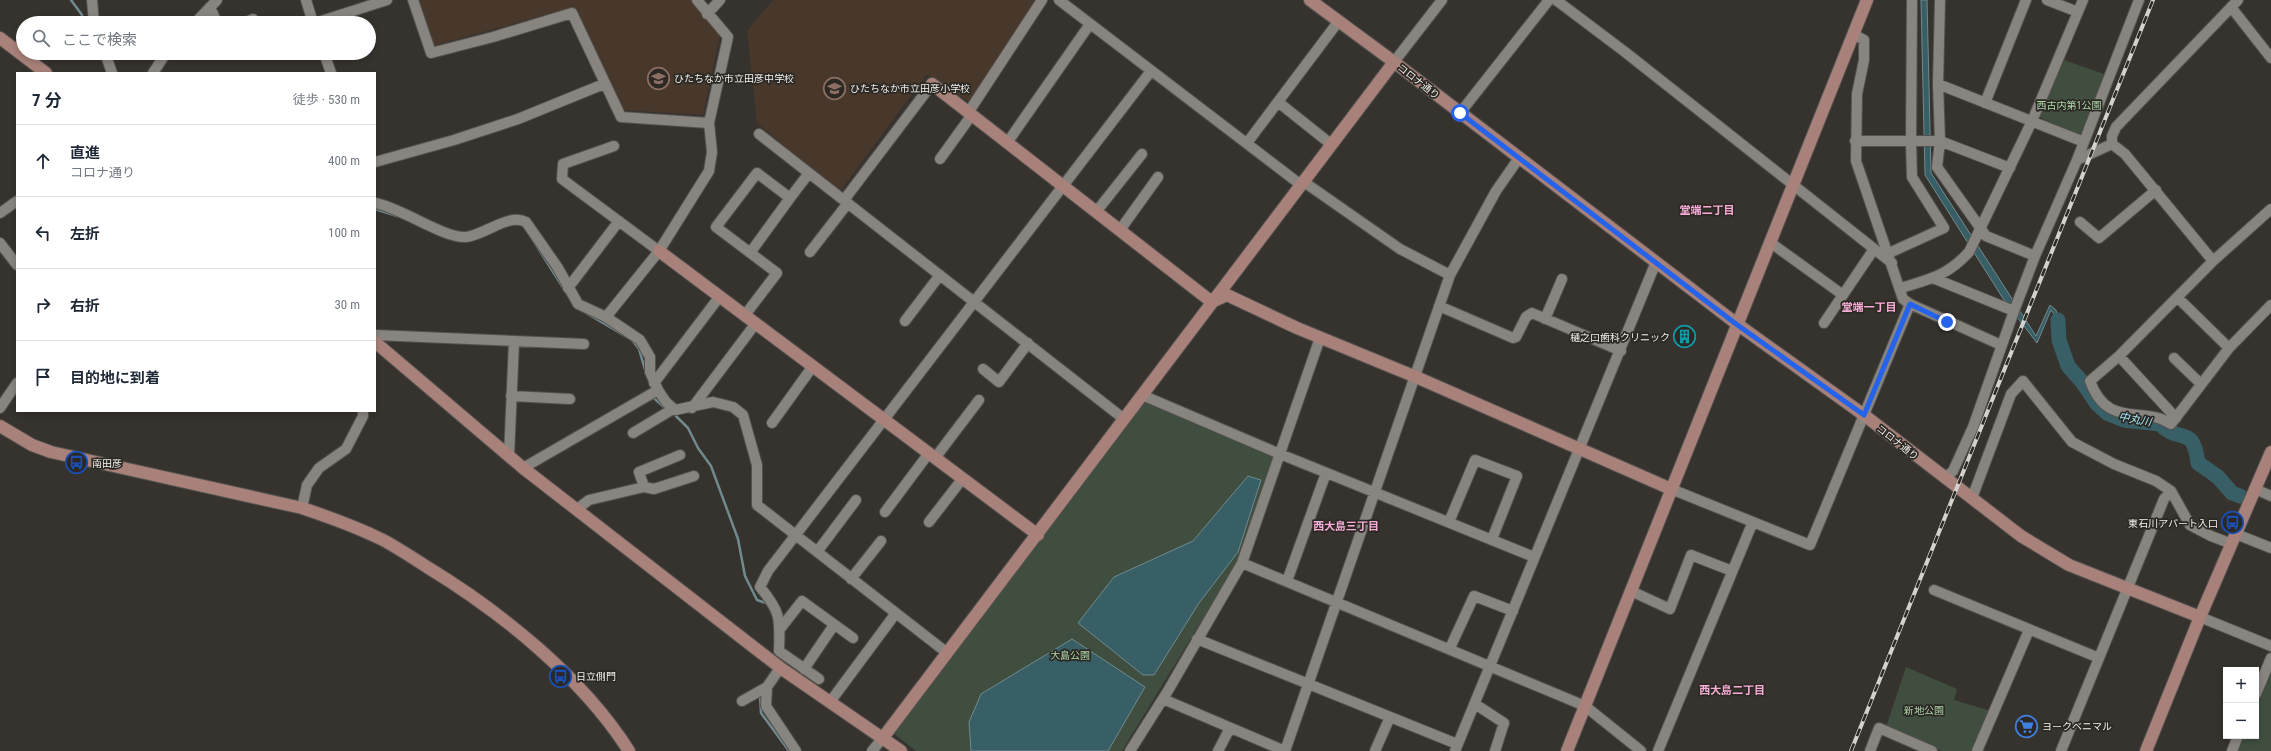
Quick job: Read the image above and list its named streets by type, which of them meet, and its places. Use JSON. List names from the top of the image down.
{
  "streets": {
    "street": ["コロナ通り"]
  },
  "districts": [
    "堂端二丁目",
    "堂端一丁目",
    "西大島三丁目",
    "西大島二丁目"
  ],
  "water": ["中丸川"],
  "parks": ["西古内第1公園", "大島公園", "新地公園"],
  "places": {
    "school or university": ["ひたちなか市立田彦中学校", "ひたちなか市立田彦小学校"],
    "building": ["樋之口歯科クリニック"],
    "bus stop": ["南田彦", "東石川アパート入口", "日立側門"],
    "supermarket": ["ヨークベニマル"]
  },
  "page": {
    "search": "ここで検索",
    "heading": ["7 分", "徒歩 · 530 m"],
    "list": [
      ["直進", "コロナ通り", "400 m"],
      ["左折", "100 m"],
      ["右折", "30 m"],
      "目的地に到着"
    ],
    "map_buttons": ["+", "−"]
  }
}
